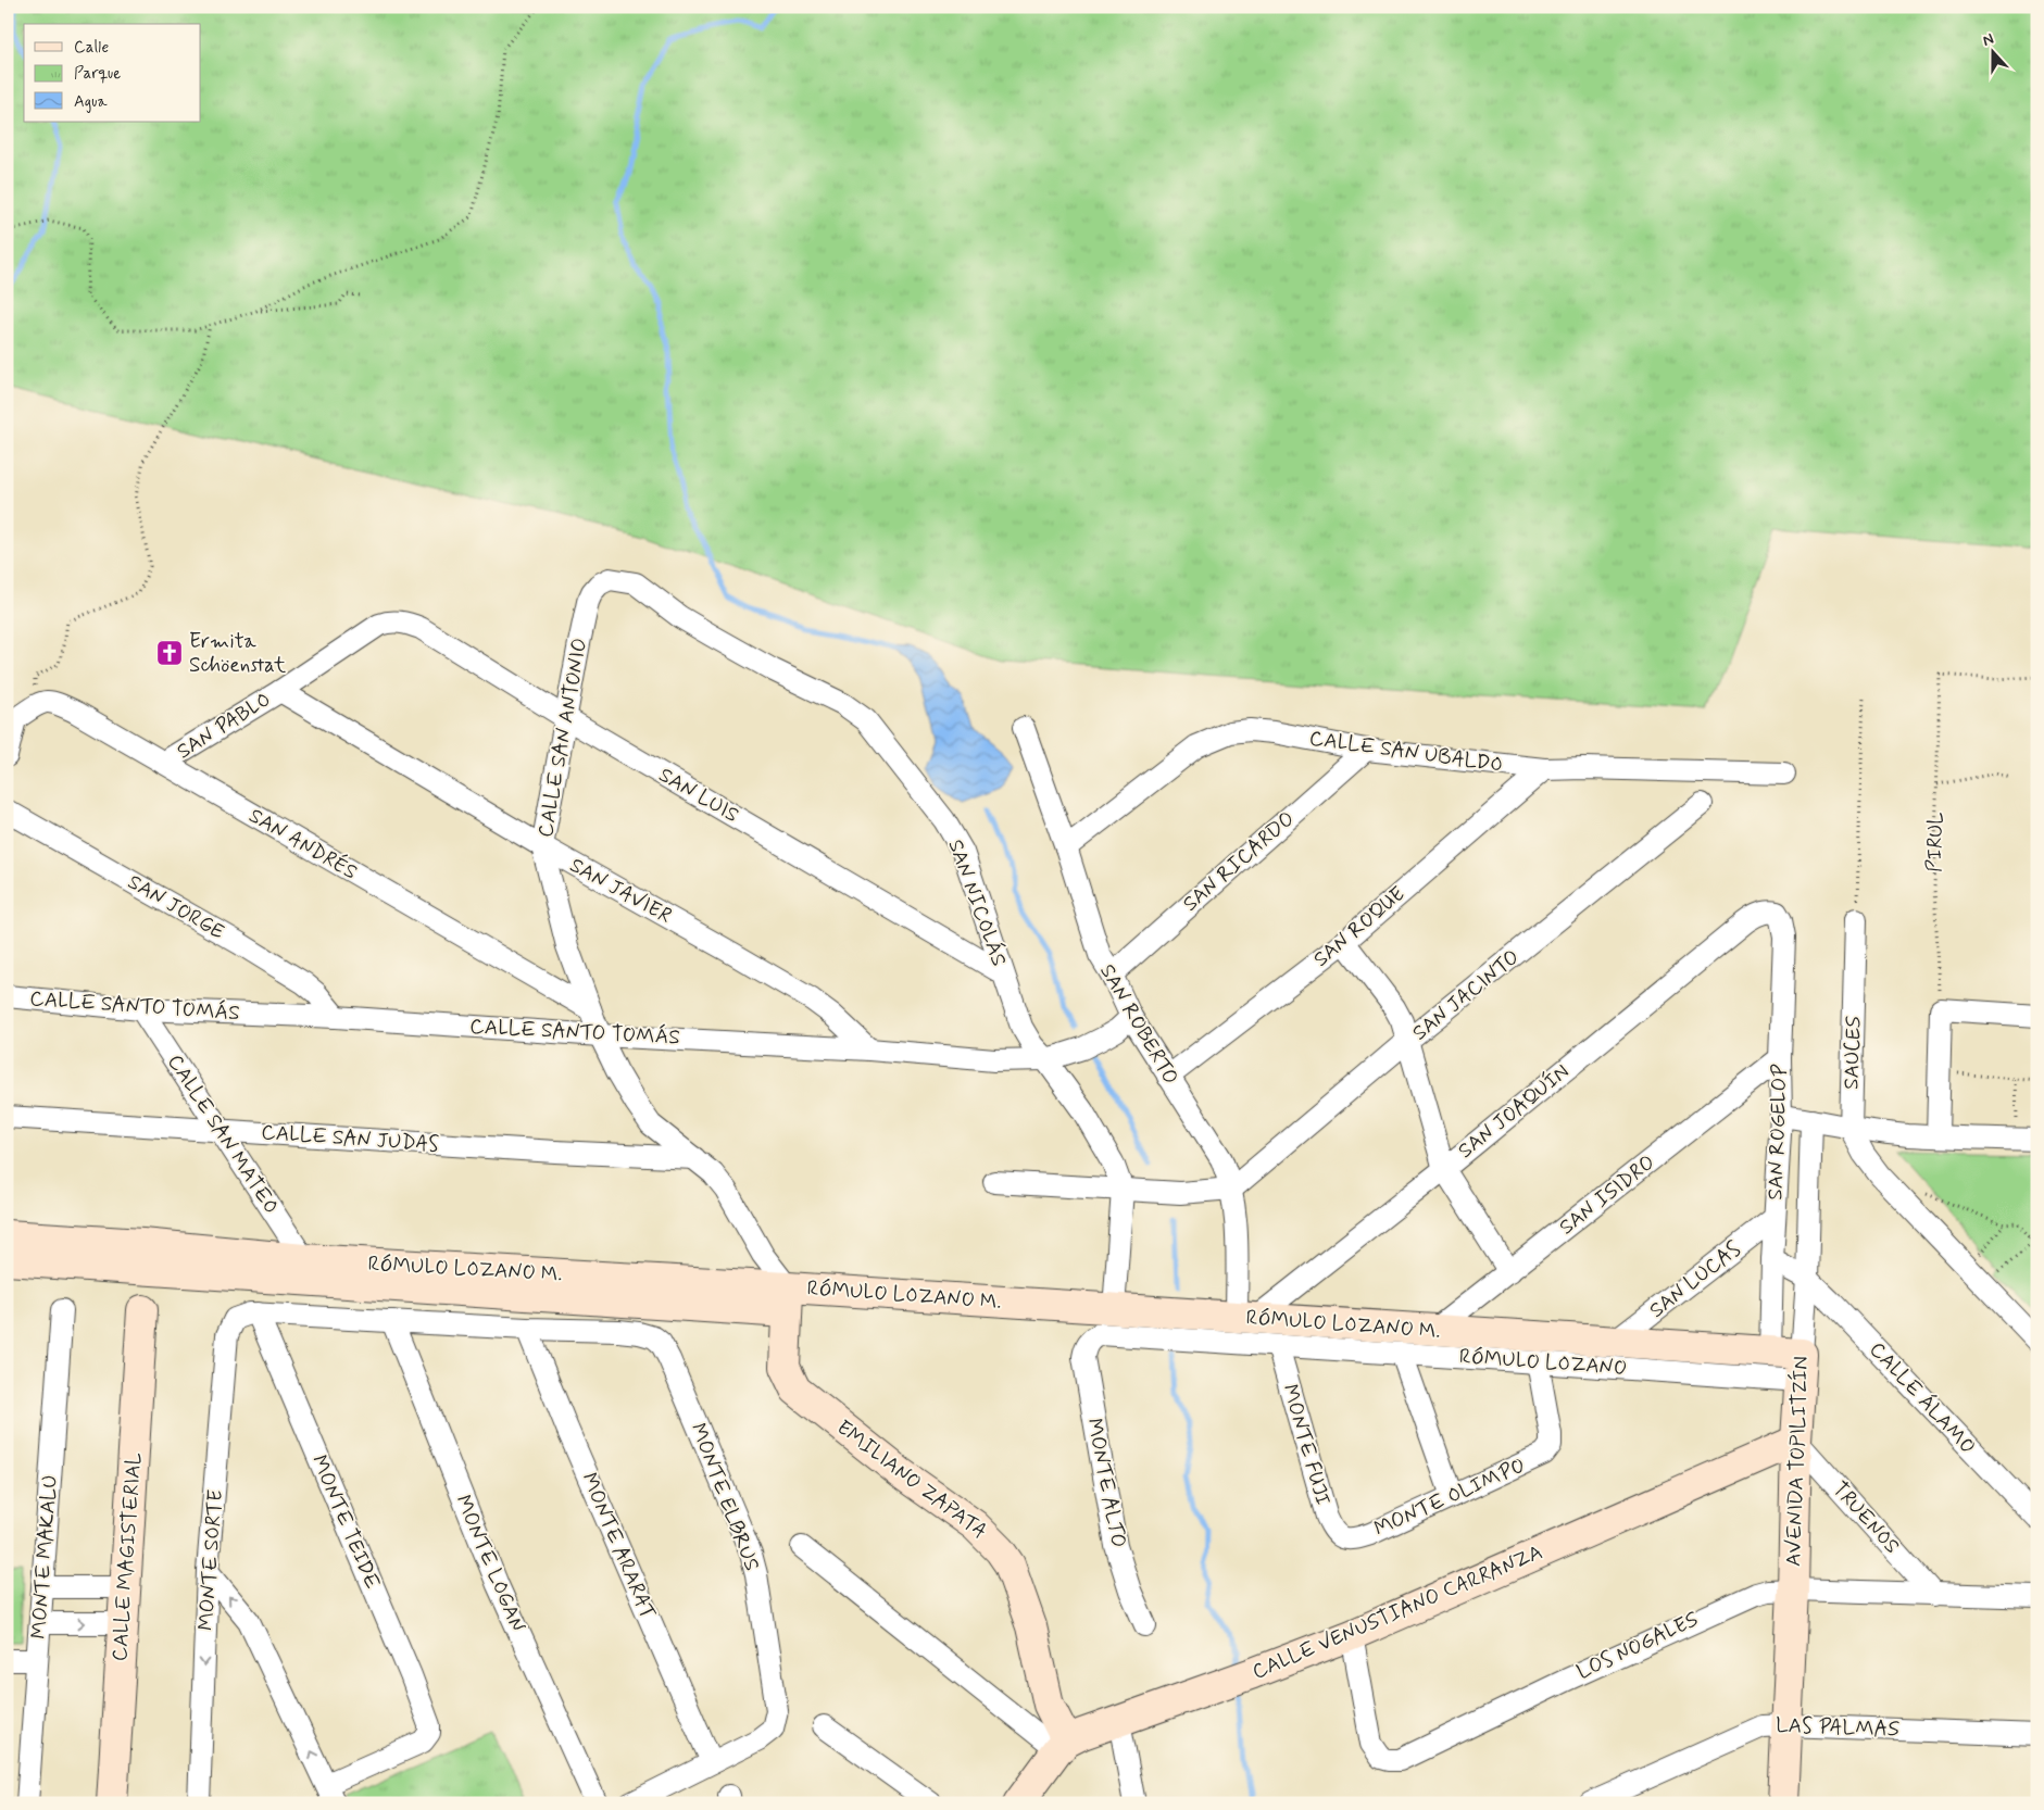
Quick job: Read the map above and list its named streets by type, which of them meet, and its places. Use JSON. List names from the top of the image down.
{
  "streets": {
    "street": [
      "SAN PABLO",
      "CALLE SAN ANTONIO",
      "CALLE SAN UBALDO",
      "SAN LUIS",
      "SAN ANDRÉS",
      "SAN RICARDO",
      "SAN JAVIER",
      "SAN NICOLÁS",
      "SAN JORGE",
      "SAN ROQUE",
      "SAN JACINTO",
      "CALLE SANTO TOMÁS",
      "SAN ROBERTO",
      "SAUCES",
      "SAN JOAQUÍN",
      "SAN ROGELOP",
      "CALLE SAN MATEO",
      "CALLE SAN JUDAS",
      "SAN ISIDRO",
      "RÓMULO LOZANO M.",
      "SAN LUCAS",
      "RÓMULO LOZANO",
      "CALLE ÁLAMO",
      "MONTE FUJI",
      "AVENIDA TOPILITZÍN",
      "EMILIANO ZAPATA",
      "MONTE ALTO",
      "MONTE ELBRUS",
      "MONTE OLIMPO",
      "TRUENOS",
      "MONTE TEIDE",
      "MONTE ARARAT",
      "MONTE MAKALU",
      "CALLE MAGISTERIAL",
      "MONTE SORTE",
      "MONTE LOGAN",
      "CALLE VENUSTIANO CARRANZA",
      "LOS NOGALES",
      "LAS PALMAS"
    ],
    "path": ["PIRUL"]
  },
  "crossings": [
    ["SAN PABLO", "SAN LUIS"],
    ["SAN PABLO", "SAN ANDRÉS"],
    ["SAN PABLO", "SAN JAVIER"],
    ["CALLE SAN ANTONIO", "SAN LUIS"],
    ["CALLE SAN ANTONIO", "SAN ANDRÉS"],
    ["CALLE SAN ANTONIO", "SAN JAVIER"],
    ["CALLE SAN ANTONIO", "SAN NICOLÁS"],
    ["CALLE SAN ANTONIO", "CALLE SANTO TOMÁS"],
    ["CALLE SAN ANTONIO", "CALLE SAN JUDAS"],
    ["CALLE SAN ANTONIO", "RÓMULO LOZANO M."],
    ["CALLE SAN ANTONIO", "EMILIANO ZAPATA"],
    ["CALLE SAN UBALDO", "SAN RICARDO"],
    ["CALLE SAN UBALDO", "SAN ROQUE"],
    ["CALLE SAN UBALDO", "SAN ROBERTO"],
    ["SAN LUIS", "SAN NICOLÁS"],
    ["SAN RICARDO", "SAN ROBERTO"],
    ["SAN JAVIER", "CALLE SANTO TOMÁS"],
    ["SAN NICOLÁS", "CALLE SANTO TOMÁS"],
    ["SAN NICOLÁS", "RÓMULO LOZANO M."],
    ["SAN JORGE", "CALLE SANTO TOMÁS"],
    ["SAN ROQUE", "SAN ROBERTO"],
    ["SAN JACINTO", "SAN ROBERTO"],
    ["CALLE SANTO TOMÁS", "SAN ROBERTO"],
    ["CALLE SANTO TOMÁS", "CALLE SAN MATEO"],
    ["SAN ROBERTO", "SAN JOAQUÍN"],
    ["SAN ROBERTO", "RÓMULO LOZANO M."],
    ["SAN JOAQUÍN", "SAN ROGELOP"],
    ["SAN JOAQUÍN", "RÓMULO LOZANO M."],
    ["SAN ROGELOP", "SAN ISIDRO"],
    ["SAN ROGELOP", "RÓMULO LOZANO M."],
    ["SAN ROGELOP", "SAN LUCAS"],
    ["SAN ROGELOP", "CALLE ÁLAMO"],
    ["CALLE SAN MATEO", "CALLE SAN JUDAS"],
    ["CALLE SAN MATEO", "RÓMULO LOZANO M."],
    ["SAN ISIDRO", "RÓMULO LOZANO M."],
    ["RÓMULO LOZANO M.", "SAN LUCAS"],
    ["RÓMULO LOZANO M.", "RÓMULO LOZANO"],
    ["RÓMULO LOZANO M.", "AVENIDA TOPILITZÍN"],
    ["RÓMULO LOZANO M.", "EMILIANO ZAPATA"],
    ["RÓMULO LOZANO", "MONTE FUJI"],
    ["RÓMULO LOZANO", "AVENIDA TOPILITZÍN"],
    ["RÓMULO LOZANO", "MONTE ALTO"],
    ["RÓMULO LOZANO", "MONTE OLIMPO"],
    ["CALLE ÁLAMO", "AVENIDA TOPILITZÍN"],
    ["MONTE FUJI", "MONTE OLIMPO"],
    ["AVENIDA TOPILITZÍN", "TRUENOS"],
    ["AVENIDA TOPILITZÍN", "CALLE VENUSTIANO CARRANZA"],
    ["AVENIDA TOPILITZÍN", "LOS NOGALES"],
    ["AVENIDA TOPILITZÍN", "LAS PALMAS"],
    ["EMILIANO ZAPATA", "CALLE VENUSTIANO CARRANZA"],
    ["MONTE ELBRUS", "MONTE ARARAT"],
    ["TRUENOS", "CALLE VENUSTIANO CARRANZA"],
    ["TRUENOS", "LOS NOGALES"],
    ["MONTE TEIDE", "MONTE SORTE"],
    ["CALLE VENUSTIANO CARRANZA", "LOS NOGALES"]
  ],
  "one_way": ["MONTE SORTE"],
  "places": {
    "church": ["Ermita Schöenstat"]
  },
  "legend": ["Calle", "Parque", "Agua"],
  "north": "top"
}
